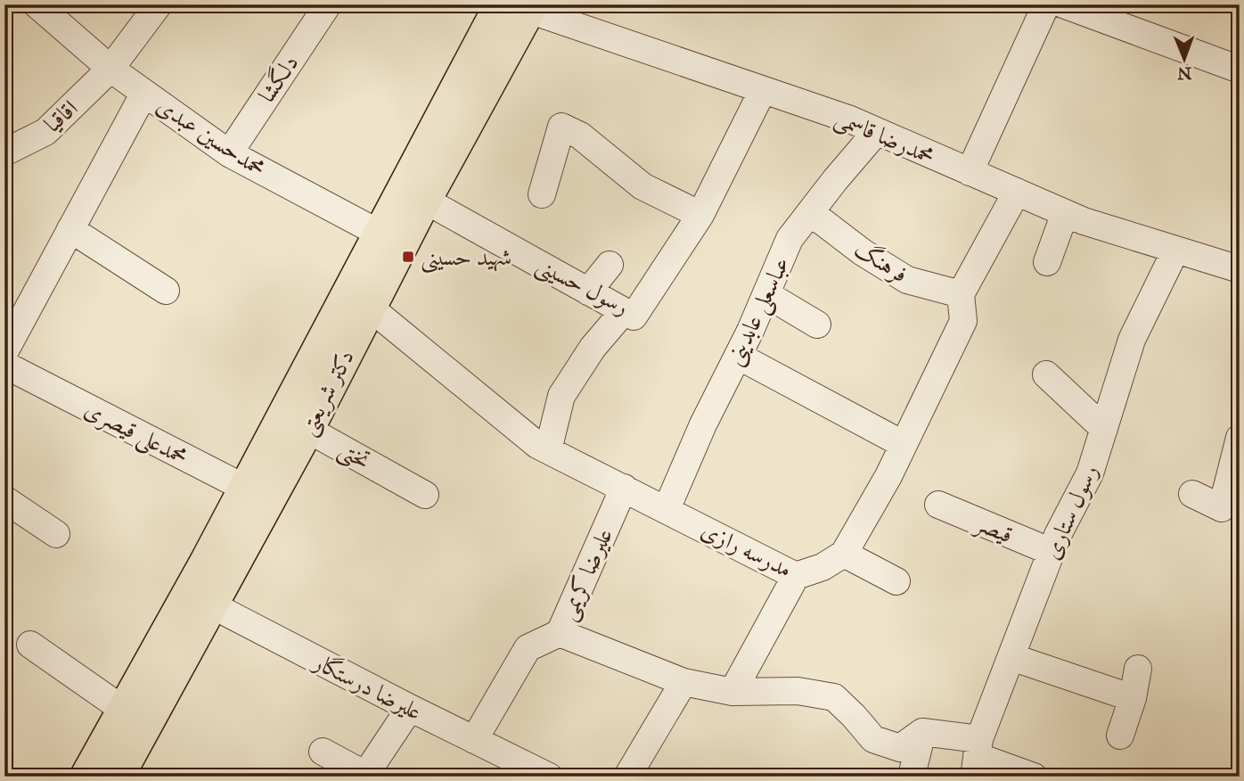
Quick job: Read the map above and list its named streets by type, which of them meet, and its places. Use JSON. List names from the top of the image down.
{
  "streets": {
    "main road": ["دکتر شریعتی"],
    "street": [
      "دلگشا",
      "اقاقیا",
      "محمدحسین عبدی",
      "محمدرضا قاسمی",
      "فرهنگ",
      "رسول حسینی",
      "عباسعلی عابدینی",
      "محمدعلی قیصری",
      "تختی",
      "رسول ستاری",
      "قیصر",
      "مدرسه رازی",
      "علیرضا کریمی",
      "علیرضا درستگار"
    ]
  },
  "crossings": [
    ["دلگشا", "محمدحسین عبدی"],
    ["اقاقیا", "محمدحسین عبدی"],
    ["محمدحسین عبدی", "دکتر شریعتی"],
    ["محمدرضا قاسمی", "رسول حسینی"],
    ["محمدرضا قاسمی", "عباسعلی عابدینی"],
    ["محمدرضا قاسمی", "دکتر شریعتی"],
    ["محمدرضا قاسمی", "رسول ستاری"],
    ["فرهنگ", "عباسعلی عابدینی"],
    ["رسول حسینی", "دکتر شریعتی"],
    ["عباسعلی عابدینی", "مدرسه رازی"],
    ["دکتر شریعتی", "محمدعلی قیصری"],
    ["دکتر شریعتی", "تختی"],
    ["دکتر شریعتی", "مدرسه رازی"],
    ["دکتر شریعتی", "علیرضا درستگار"],
    ["رسول ستاری", "قیصر"],
    ["مدرسه رازی", "علیرضا کریمی"],
    ["علیرضا کریمی", "علیرضا درستگار"]
  ],
  "places": {
    "transit": ["شهید حسینی"]
  },
  "north": "bottom"
}
